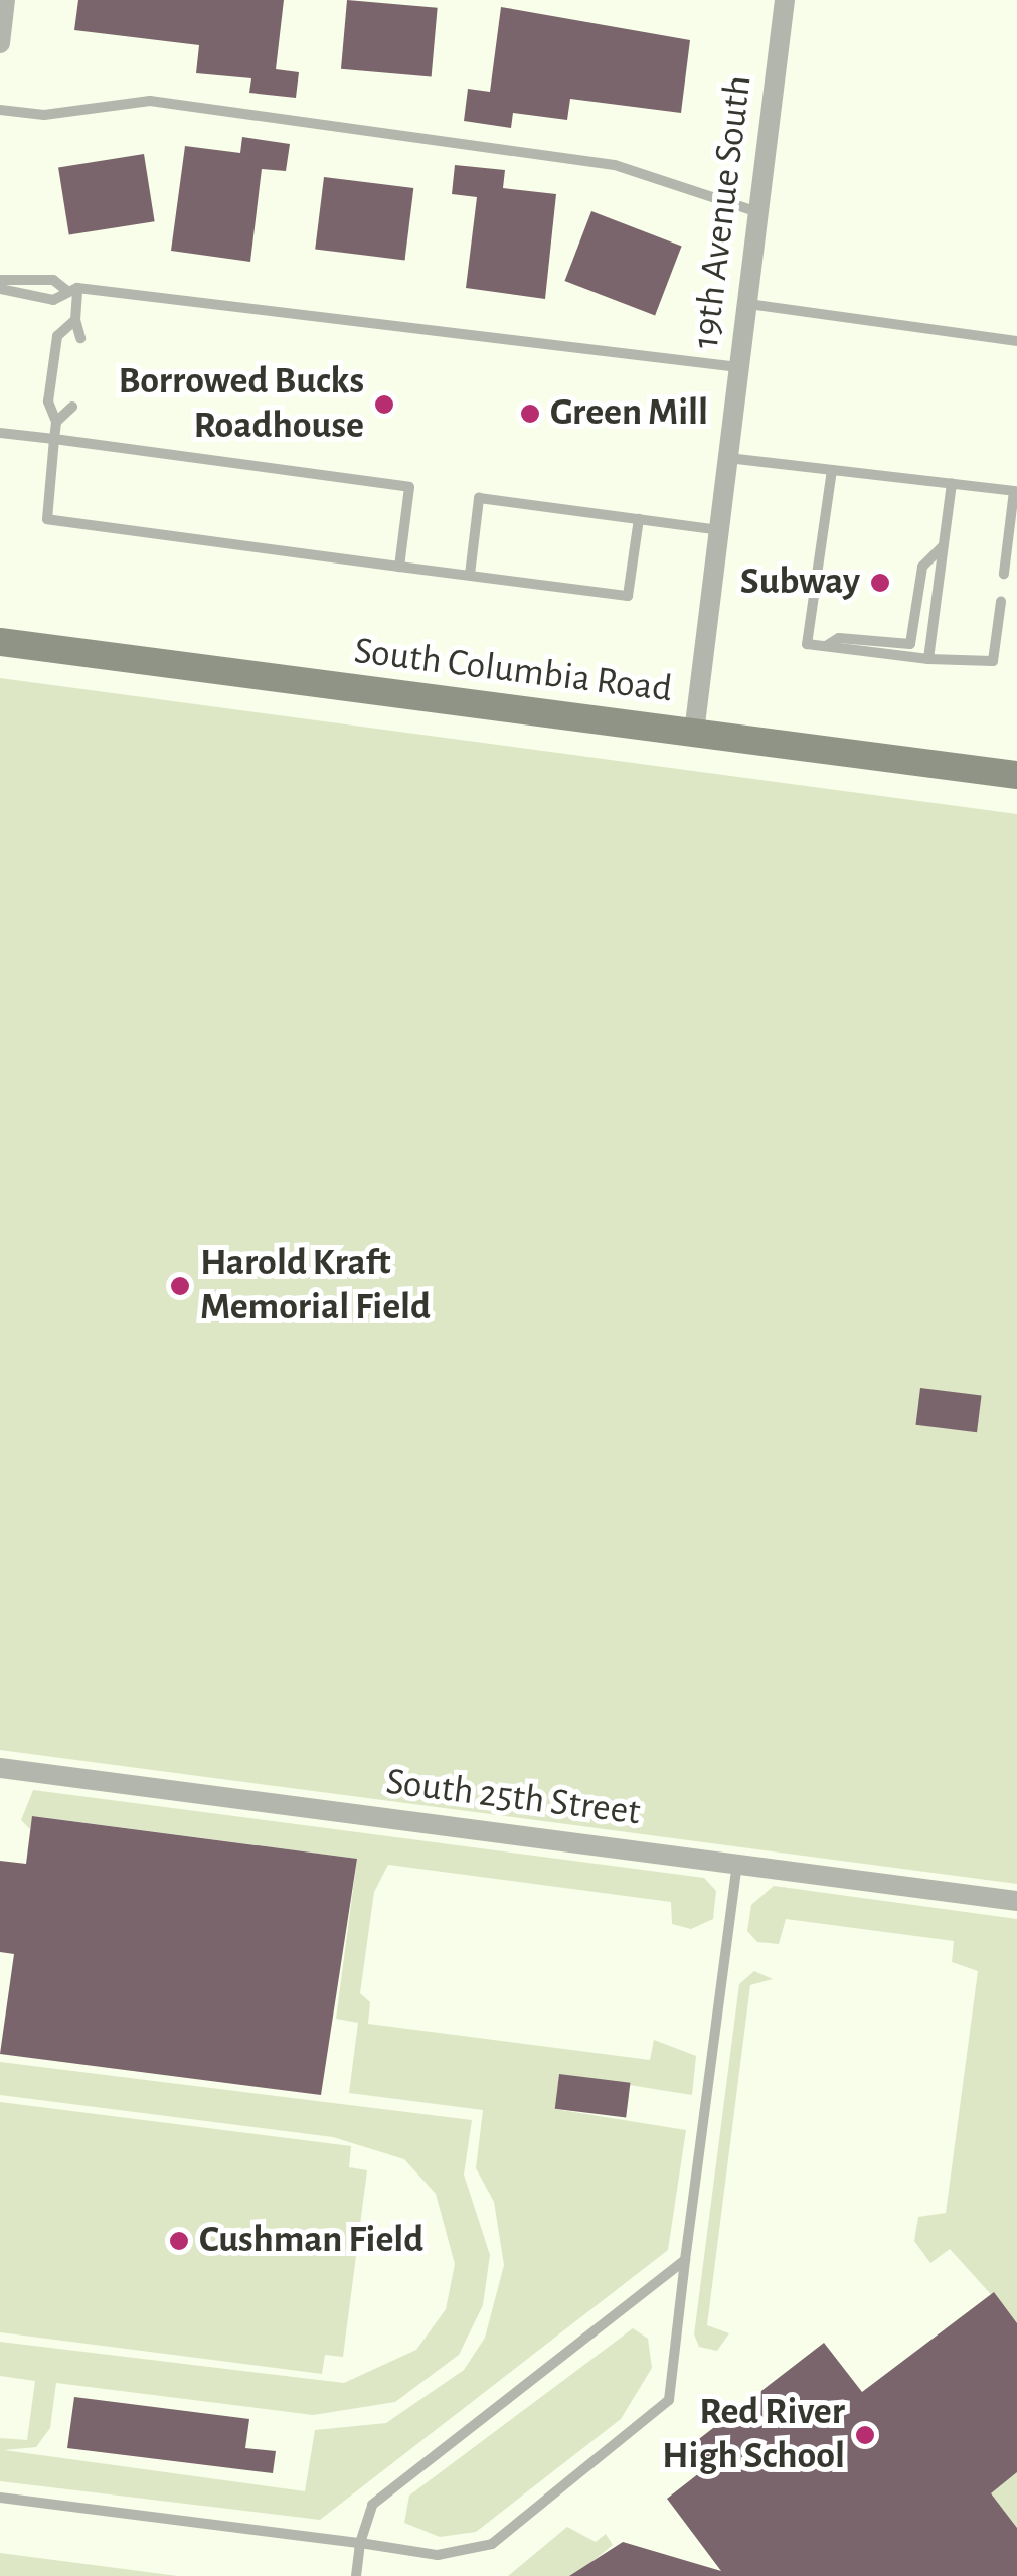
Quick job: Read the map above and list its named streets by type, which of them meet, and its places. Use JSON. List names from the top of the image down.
{
  "streets": {
    "main road": ["South Columbia Road"],
    "street": ["19th Avenue South", "South 25th Street"]
  },
  "crossings": [
    ["19th Avenue South", "South Columbia Road"]
  ],
  "places": [
    "Borrowed Bucks Roadhouse",
    "Green Mill",
    "Subway",
    "Harold Kraft Memorial Field",
    "Cushman Field",
    "Red River High School"
  ]
}
